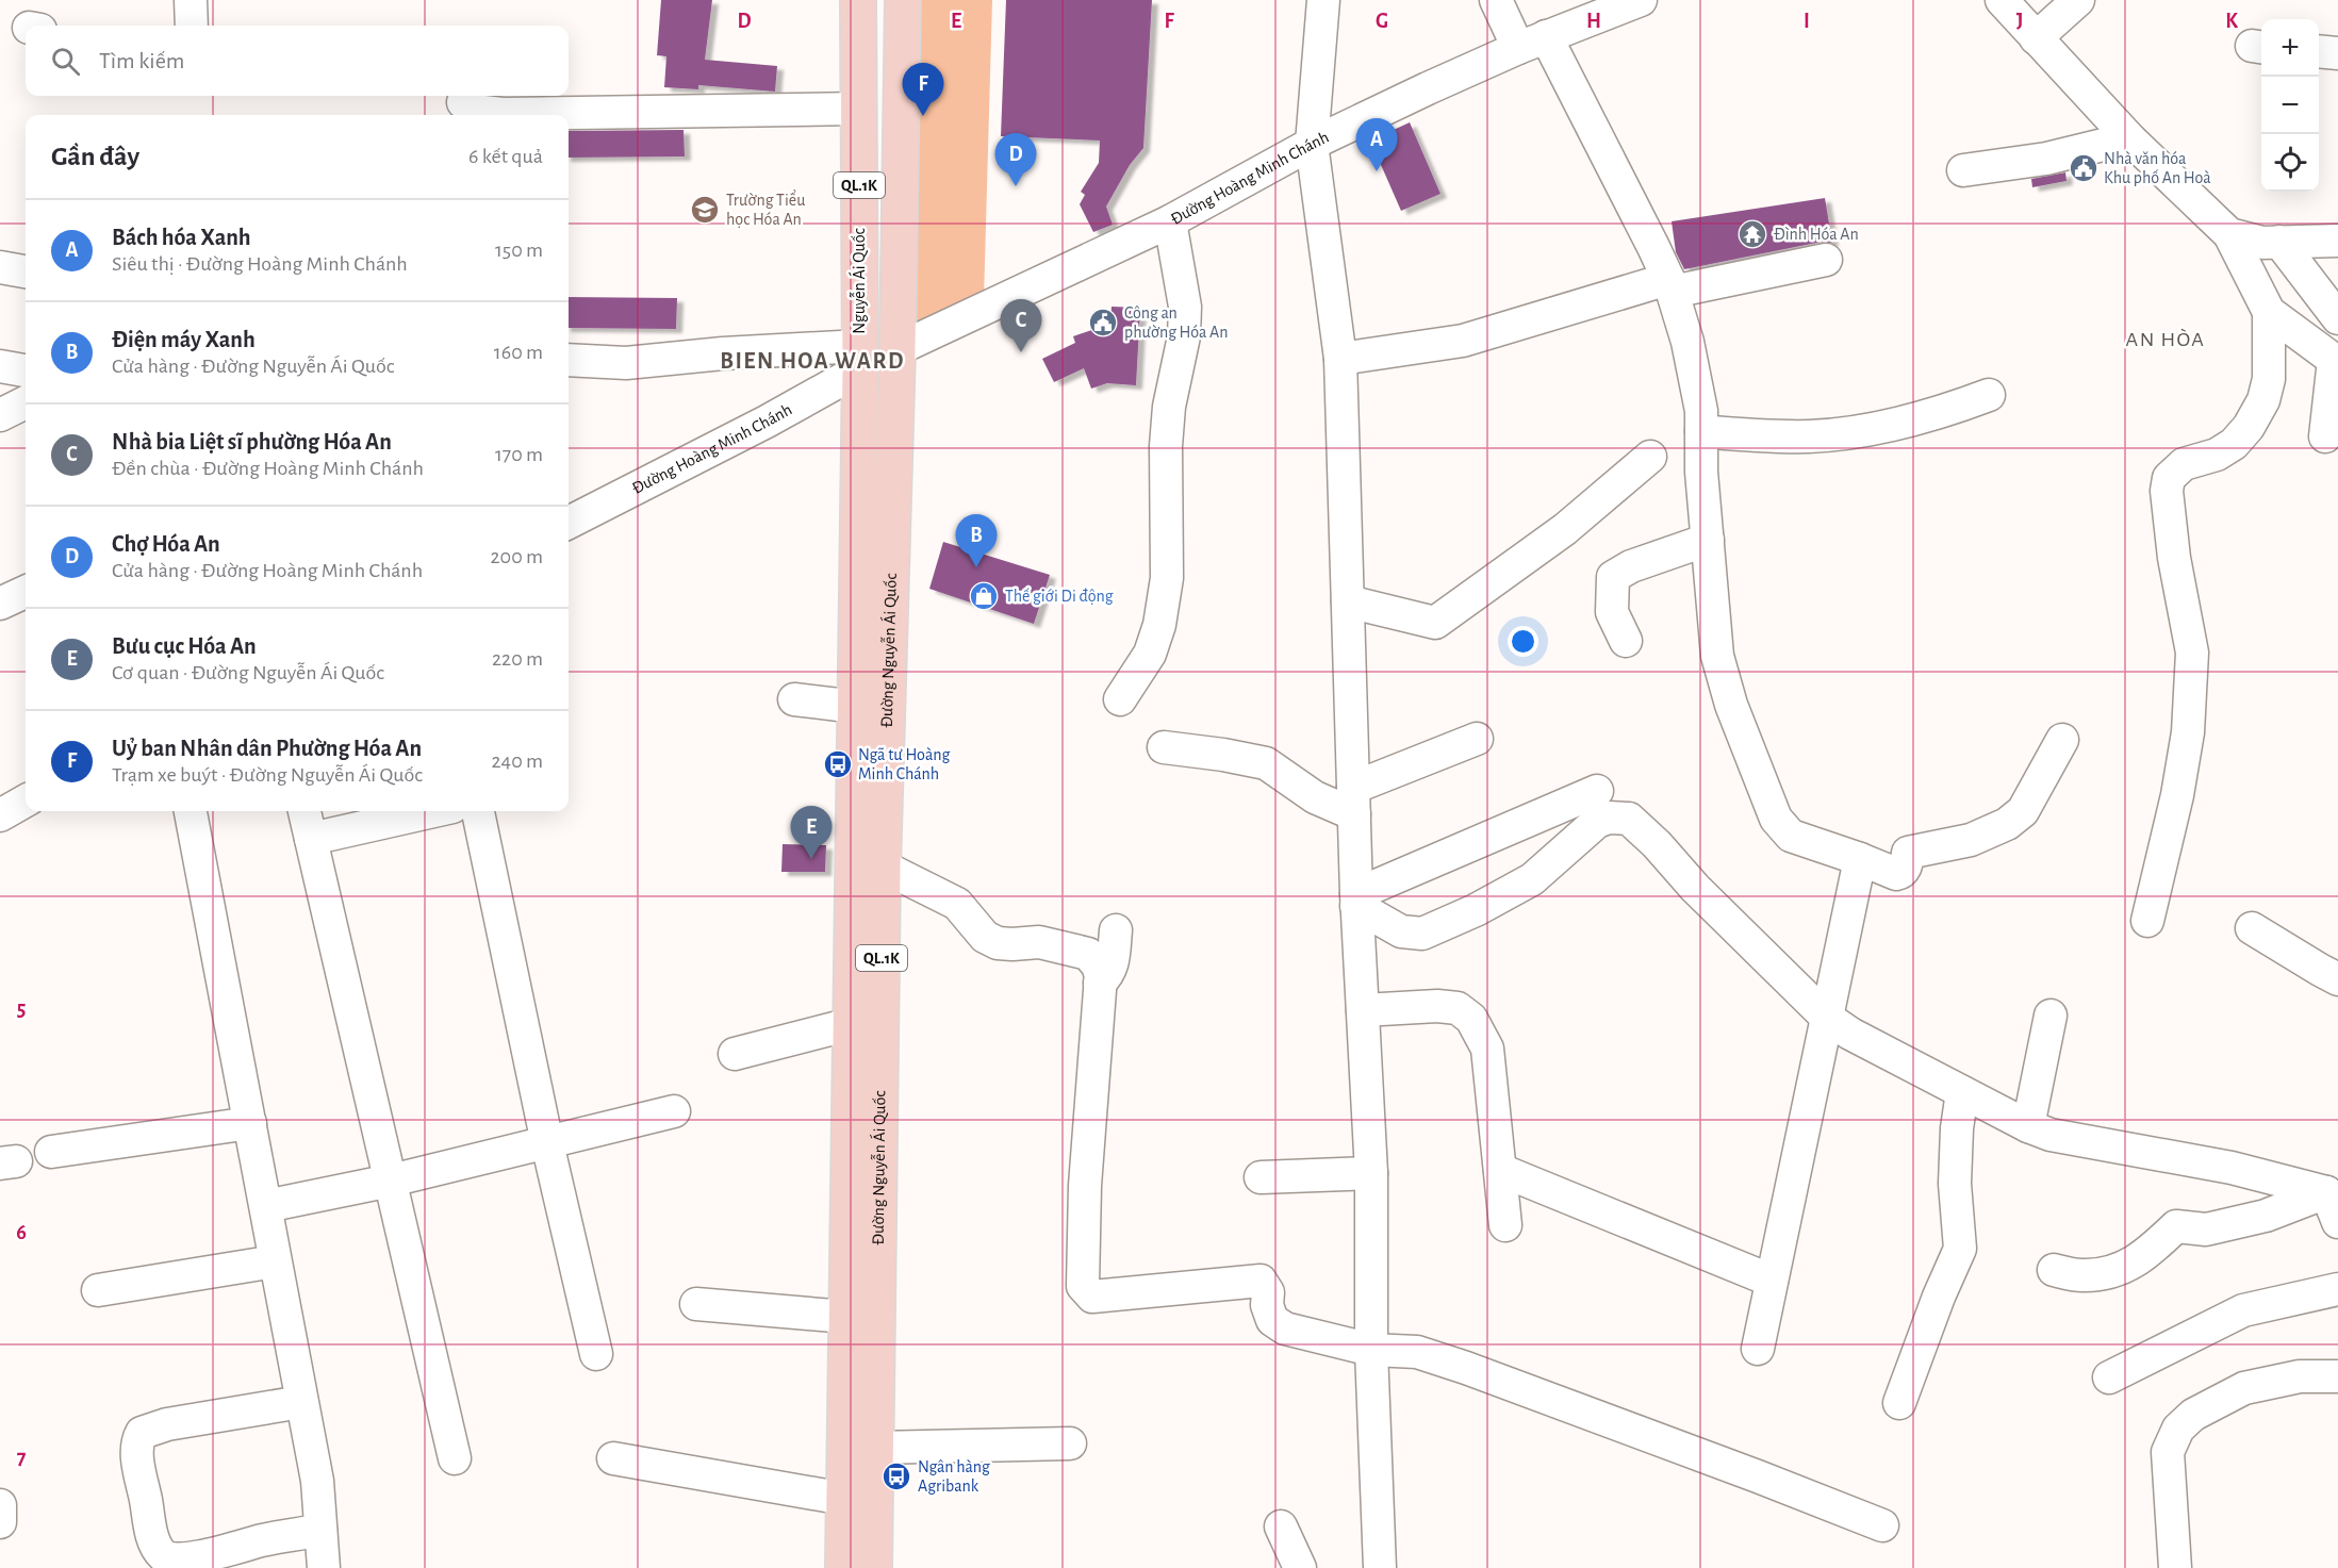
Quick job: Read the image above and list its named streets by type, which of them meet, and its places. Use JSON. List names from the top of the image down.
{
  "streets": {
    "main road": ["QL.1K", "Nguyễn Ái Quốc", "Đường Nguyễn Ái Quốc"],
    "street": ["Đường Hoàng Minh Chánh"]
  },
  "crossings": [
    ["Đường Hoàng Minh Chánh", "Nguyễn Ái Quốc"],
    ["Đường Hoàng Minh Chánh", "Đường Nguyễn Ái Quốc"],
    ["Nguyễn Ái Quốc", "Đường Nguyễn Ái Quốc"]
  ],
  "districts": ["AN HÒA", "BIEN HOA WARD"],
  "places": {
    "public building": ["Nhà văn hóa Khu phố An Hoà", "Công an phường Hóa An"],
    "school or university": ["Trường Tiểu học Hóa An"],
    "temple": ["Đình Hóa An"],
    "shop": ["Thế giới Di động"],
    "bus stop": ["Ngã tư Hoàng Minh Chánh", "Ngân hàng Agribank"]
  },
  "page": {
    "map_buttons": ["+", "−"],
    "search": "Tìm kiếm",
    "pins": [
      "F",
      "A",
      "D",
      "C",
      "B",
      "E"
    ],
    "heading": ["Gần đây", "6 kết quả"],
    "list": [
      {
        "mark": "A",
        "name": "Bách hóa Xanh",
        "note": "Siêu thị · Đường Hoàng Minh Chánh",
        "value": "150 m"
      },
      {
        "mark": "B",
        "name": "Điện máy Xanh",
        "note": "Cửa hàng · Đường Nguyễn Ái Quốc",
        "value": "160 m"
      },
      {
        "mark": "C",
        "name": "Nhà bia Liệt sĩ phường Hóa An",
        "note": "Đền chùa · Đường Hoàng Minh Chánh",
        "value": "170 m"
      },
      {
        "mark": "D",
        "name": "Chợ Hóa An",
        "note": "Cửa hàng · Đường Hoàng Minh Chánh",
        "value": "200 m"
      },
      {
        "mark": "E",
        "name": "Bưu cục Hóa An",
        "note": "Cơ quan · Đường Nguyễn Ái Quốc",
        "value": "220 m"
      },
      {
        "mark": "F",
        "name": "Uỷ ban Nhân dân Phường Hóa An",
        "note": "Trạm xe buýt · Đường Nguyễn Ái Quốc",
        "value": "240 m"
      }
    ]
  },
  "grid": {
    "columns": [
      "D",
      "E",
      "F",
      "G",
      "H",
      "I",
      "J",
      "K"
    ],
    "rows": ["5", "6", "7"]
  }
}
